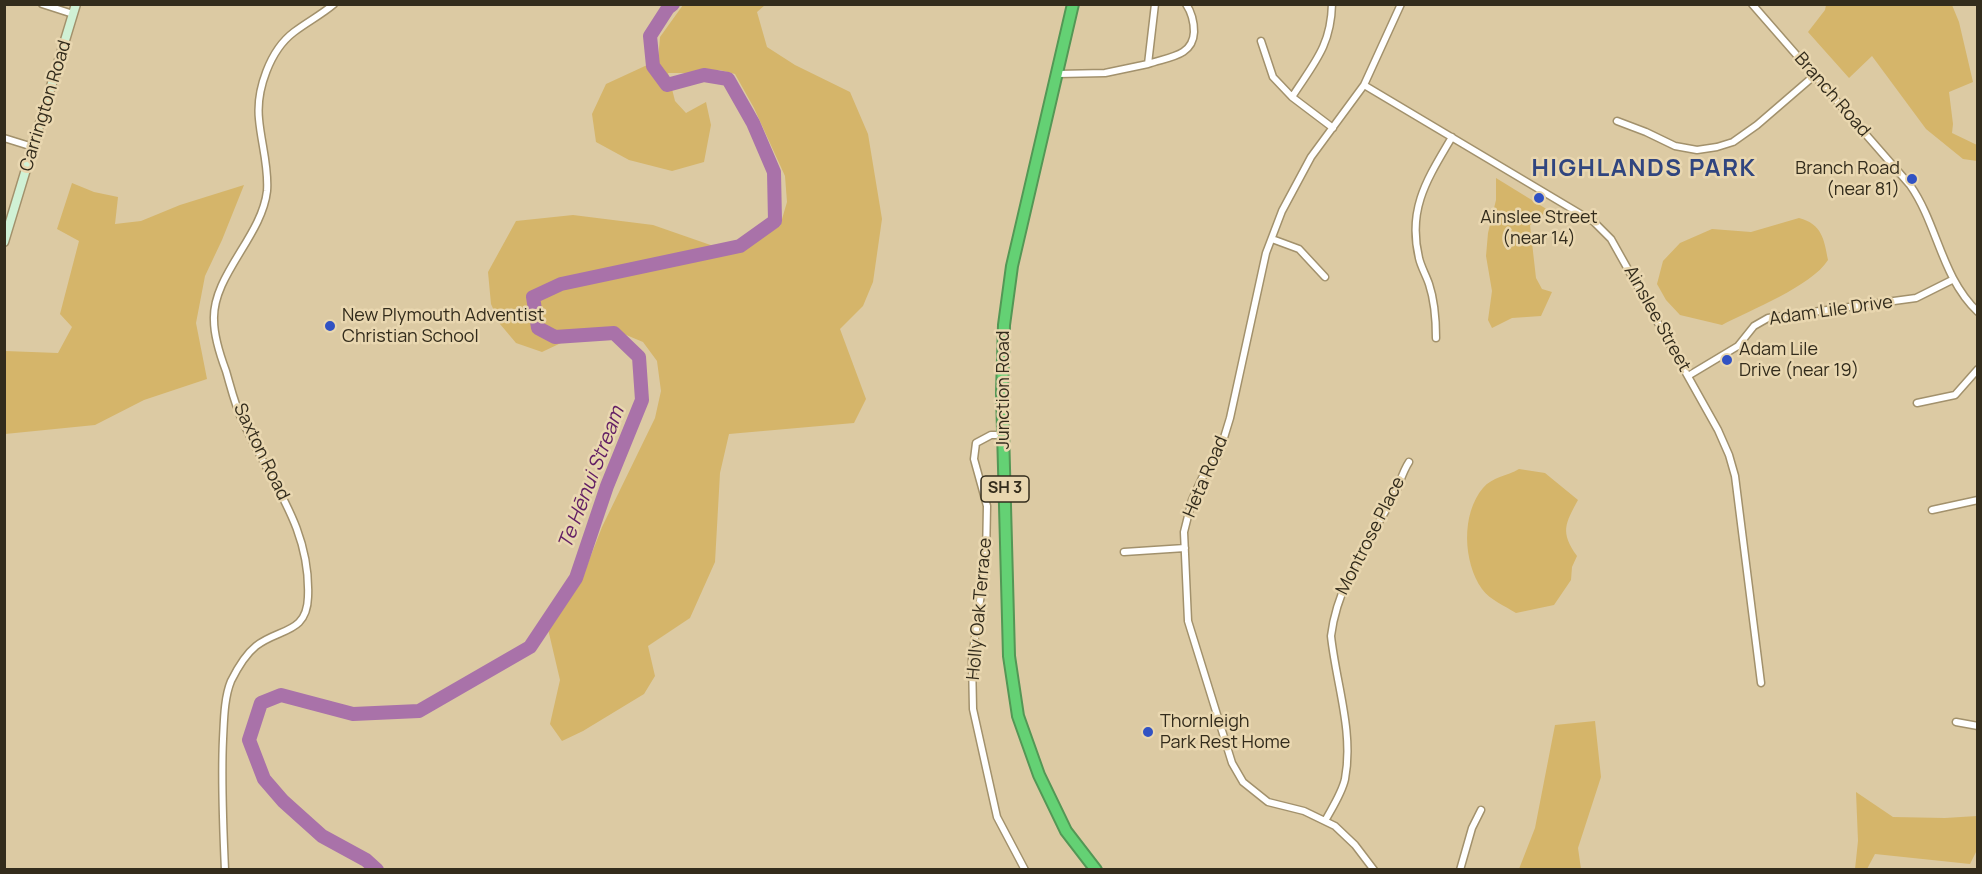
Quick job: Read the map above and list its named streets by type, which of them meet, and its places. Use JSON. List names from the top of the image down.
{
  "streets": {
    "highway": ["Junction Road", "SH 3"],
    "street": [
      "Branch Road",
      "Carrington Road",
      "Adam Lile Drive",
      "Ainslee Street",
      "Saxton Road",
      "Heta Road",
      "Montrose Place",
      "Holly Oak Terrace"
    ]
  },
  "crossings": [
    ["Branch Road", "Adam Lile Drive"],
    ["Adam Lile Drive", "Ainslee Street"],
    ["Ainslee Street", "Heta Road"],
    ["Junction Road", "Holly Oak Terrace"],
    ["Heta Road", "Montrose Place"]
  ],
  "districts": ["HIGHLANDS PARK"],
  "water": ["Te Hēnui Stream"],
  "places": [
    "Branch Road (near 81)",
    "Ainslee Street (near 14)",
    "New Plymouth Adventist Christian School",
    "Adam Lile Drive (near 19)",
    "Thornleigh Park Rest Home"
  ]
}
